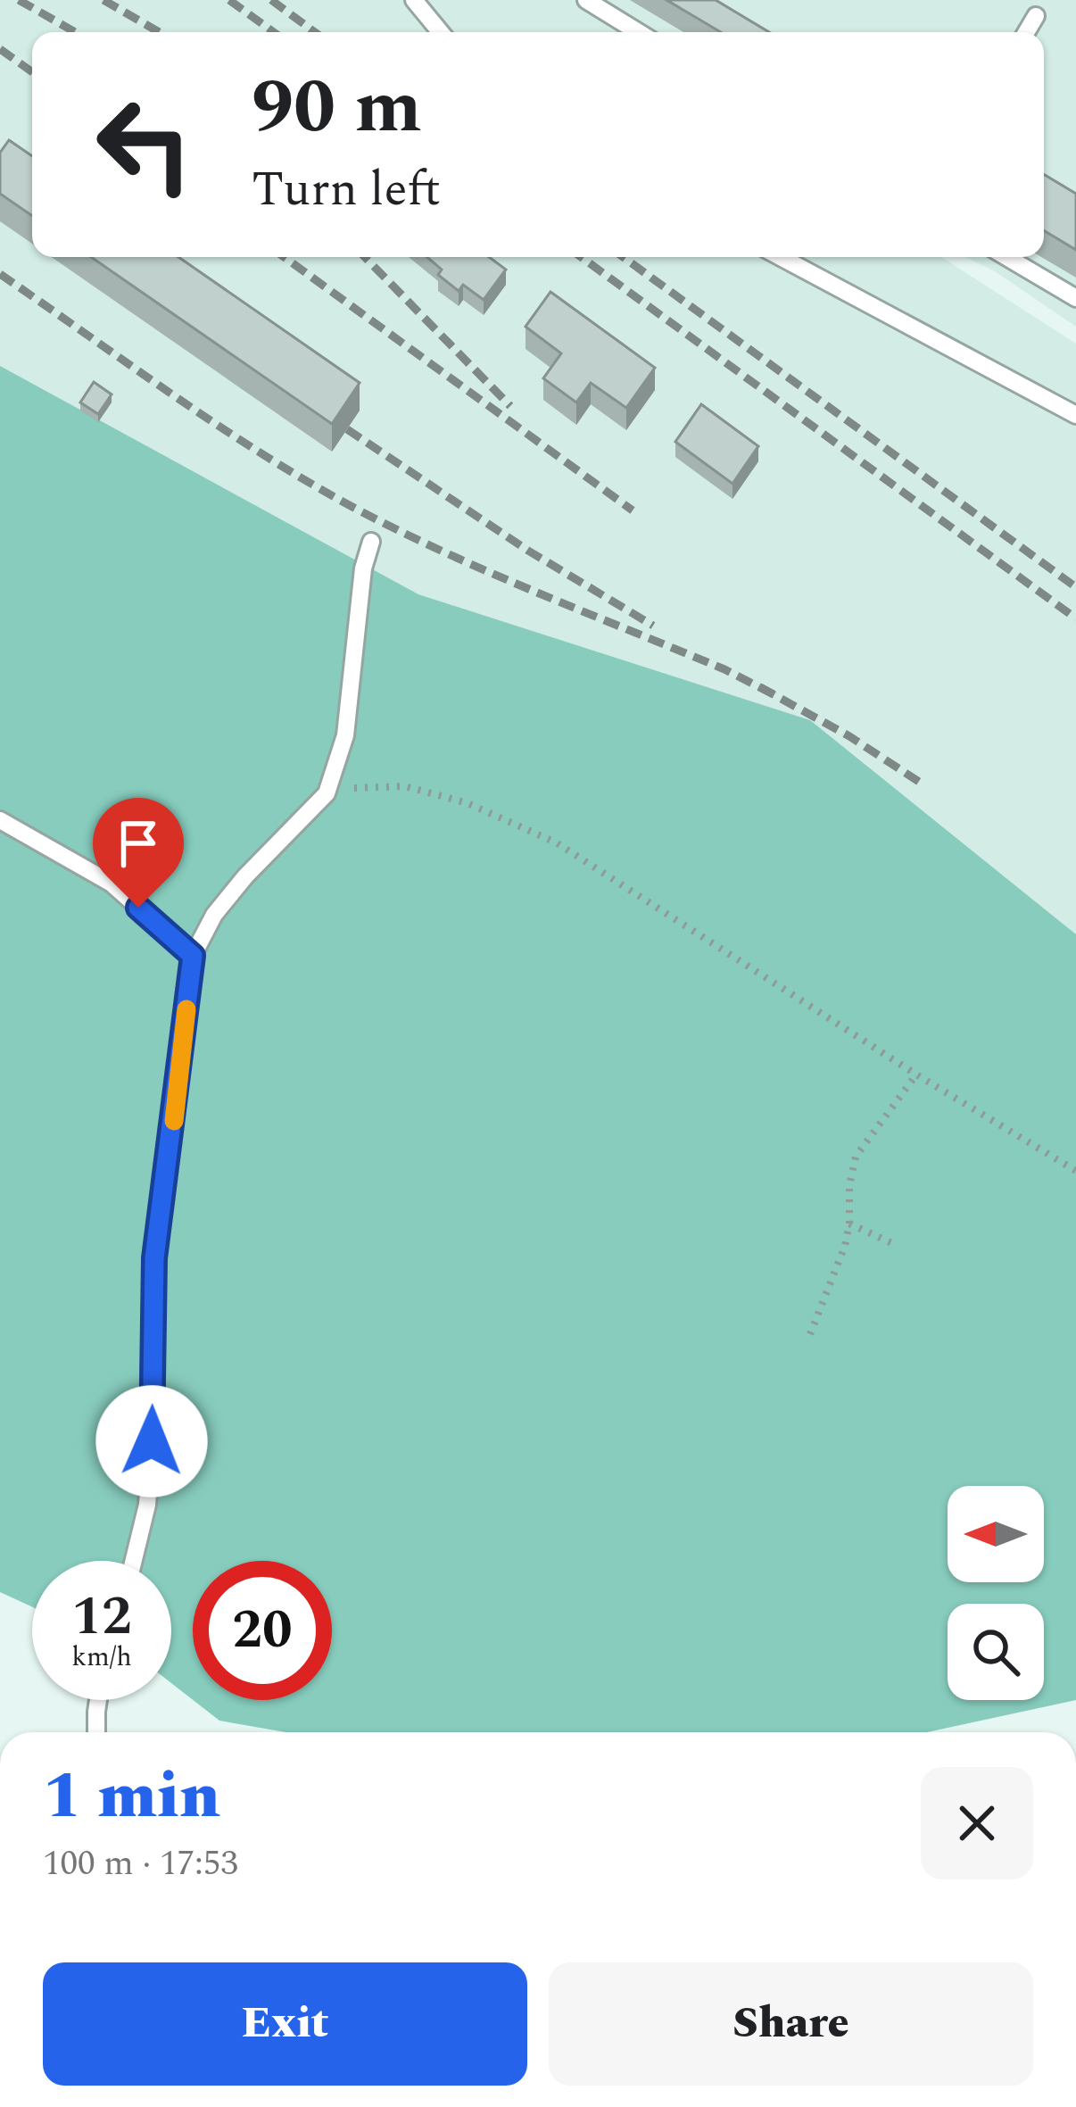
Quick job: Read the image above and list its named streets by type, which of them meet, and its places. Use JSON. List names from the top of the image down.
{
  "north": "left",
  "page": {
    "turn": ["90 m", "Turn left"],
    "speed": "12 km/h",
    "limit": "20",
    "heading": ["1 min", "100 m · 17:53"],
    "buttons": ["Exit", "Share"]
  }
}
